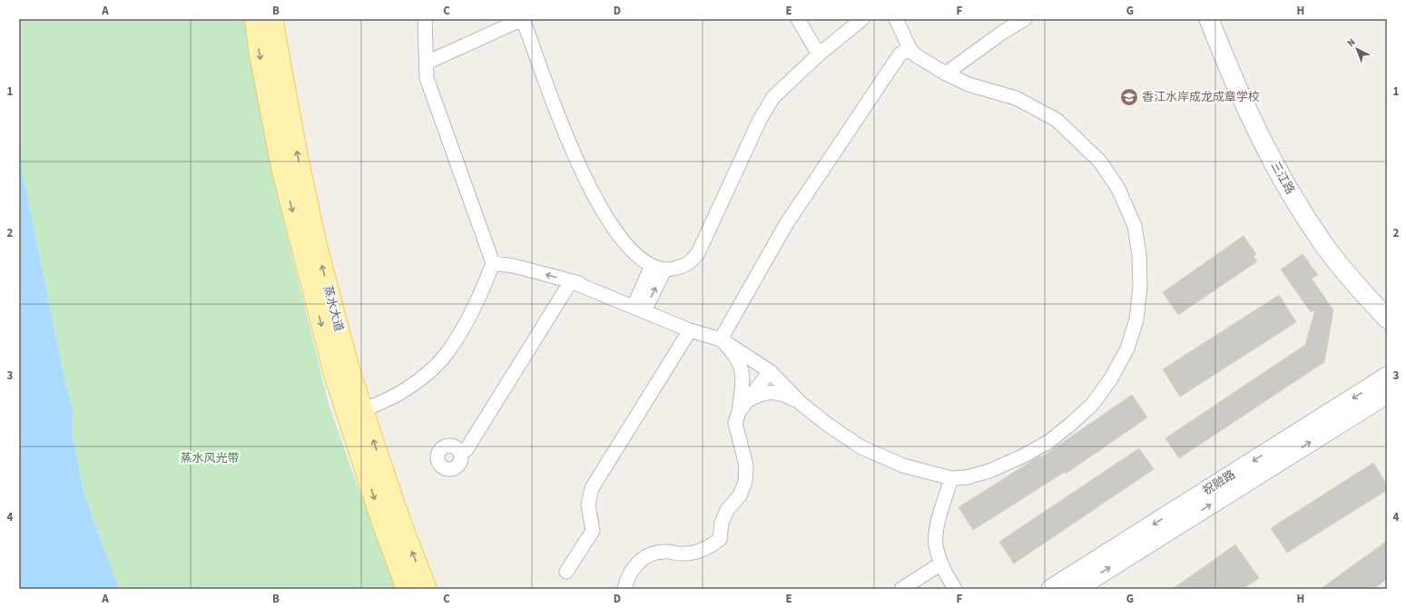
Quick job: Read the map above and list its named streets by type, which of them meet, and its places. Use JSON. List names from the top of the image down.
{
  "streets": {
    "main road": ["三江路", "蒸水大道", "祝融路"]
  },
  "parks": ["蒸水风光带"],
  "places": {
    "school or university": ["香江水岸成龙成章学校"]
  },
  "north": "top left",
  "grid": {
    "columns": [
      "A",
      "B",
      "C",
      "D",
      "E",
      "F",
      "G",
      "H"
    ],
    "rows": [
      "1",
      "2",
      "3",
      "4"
    ]
  }
}
